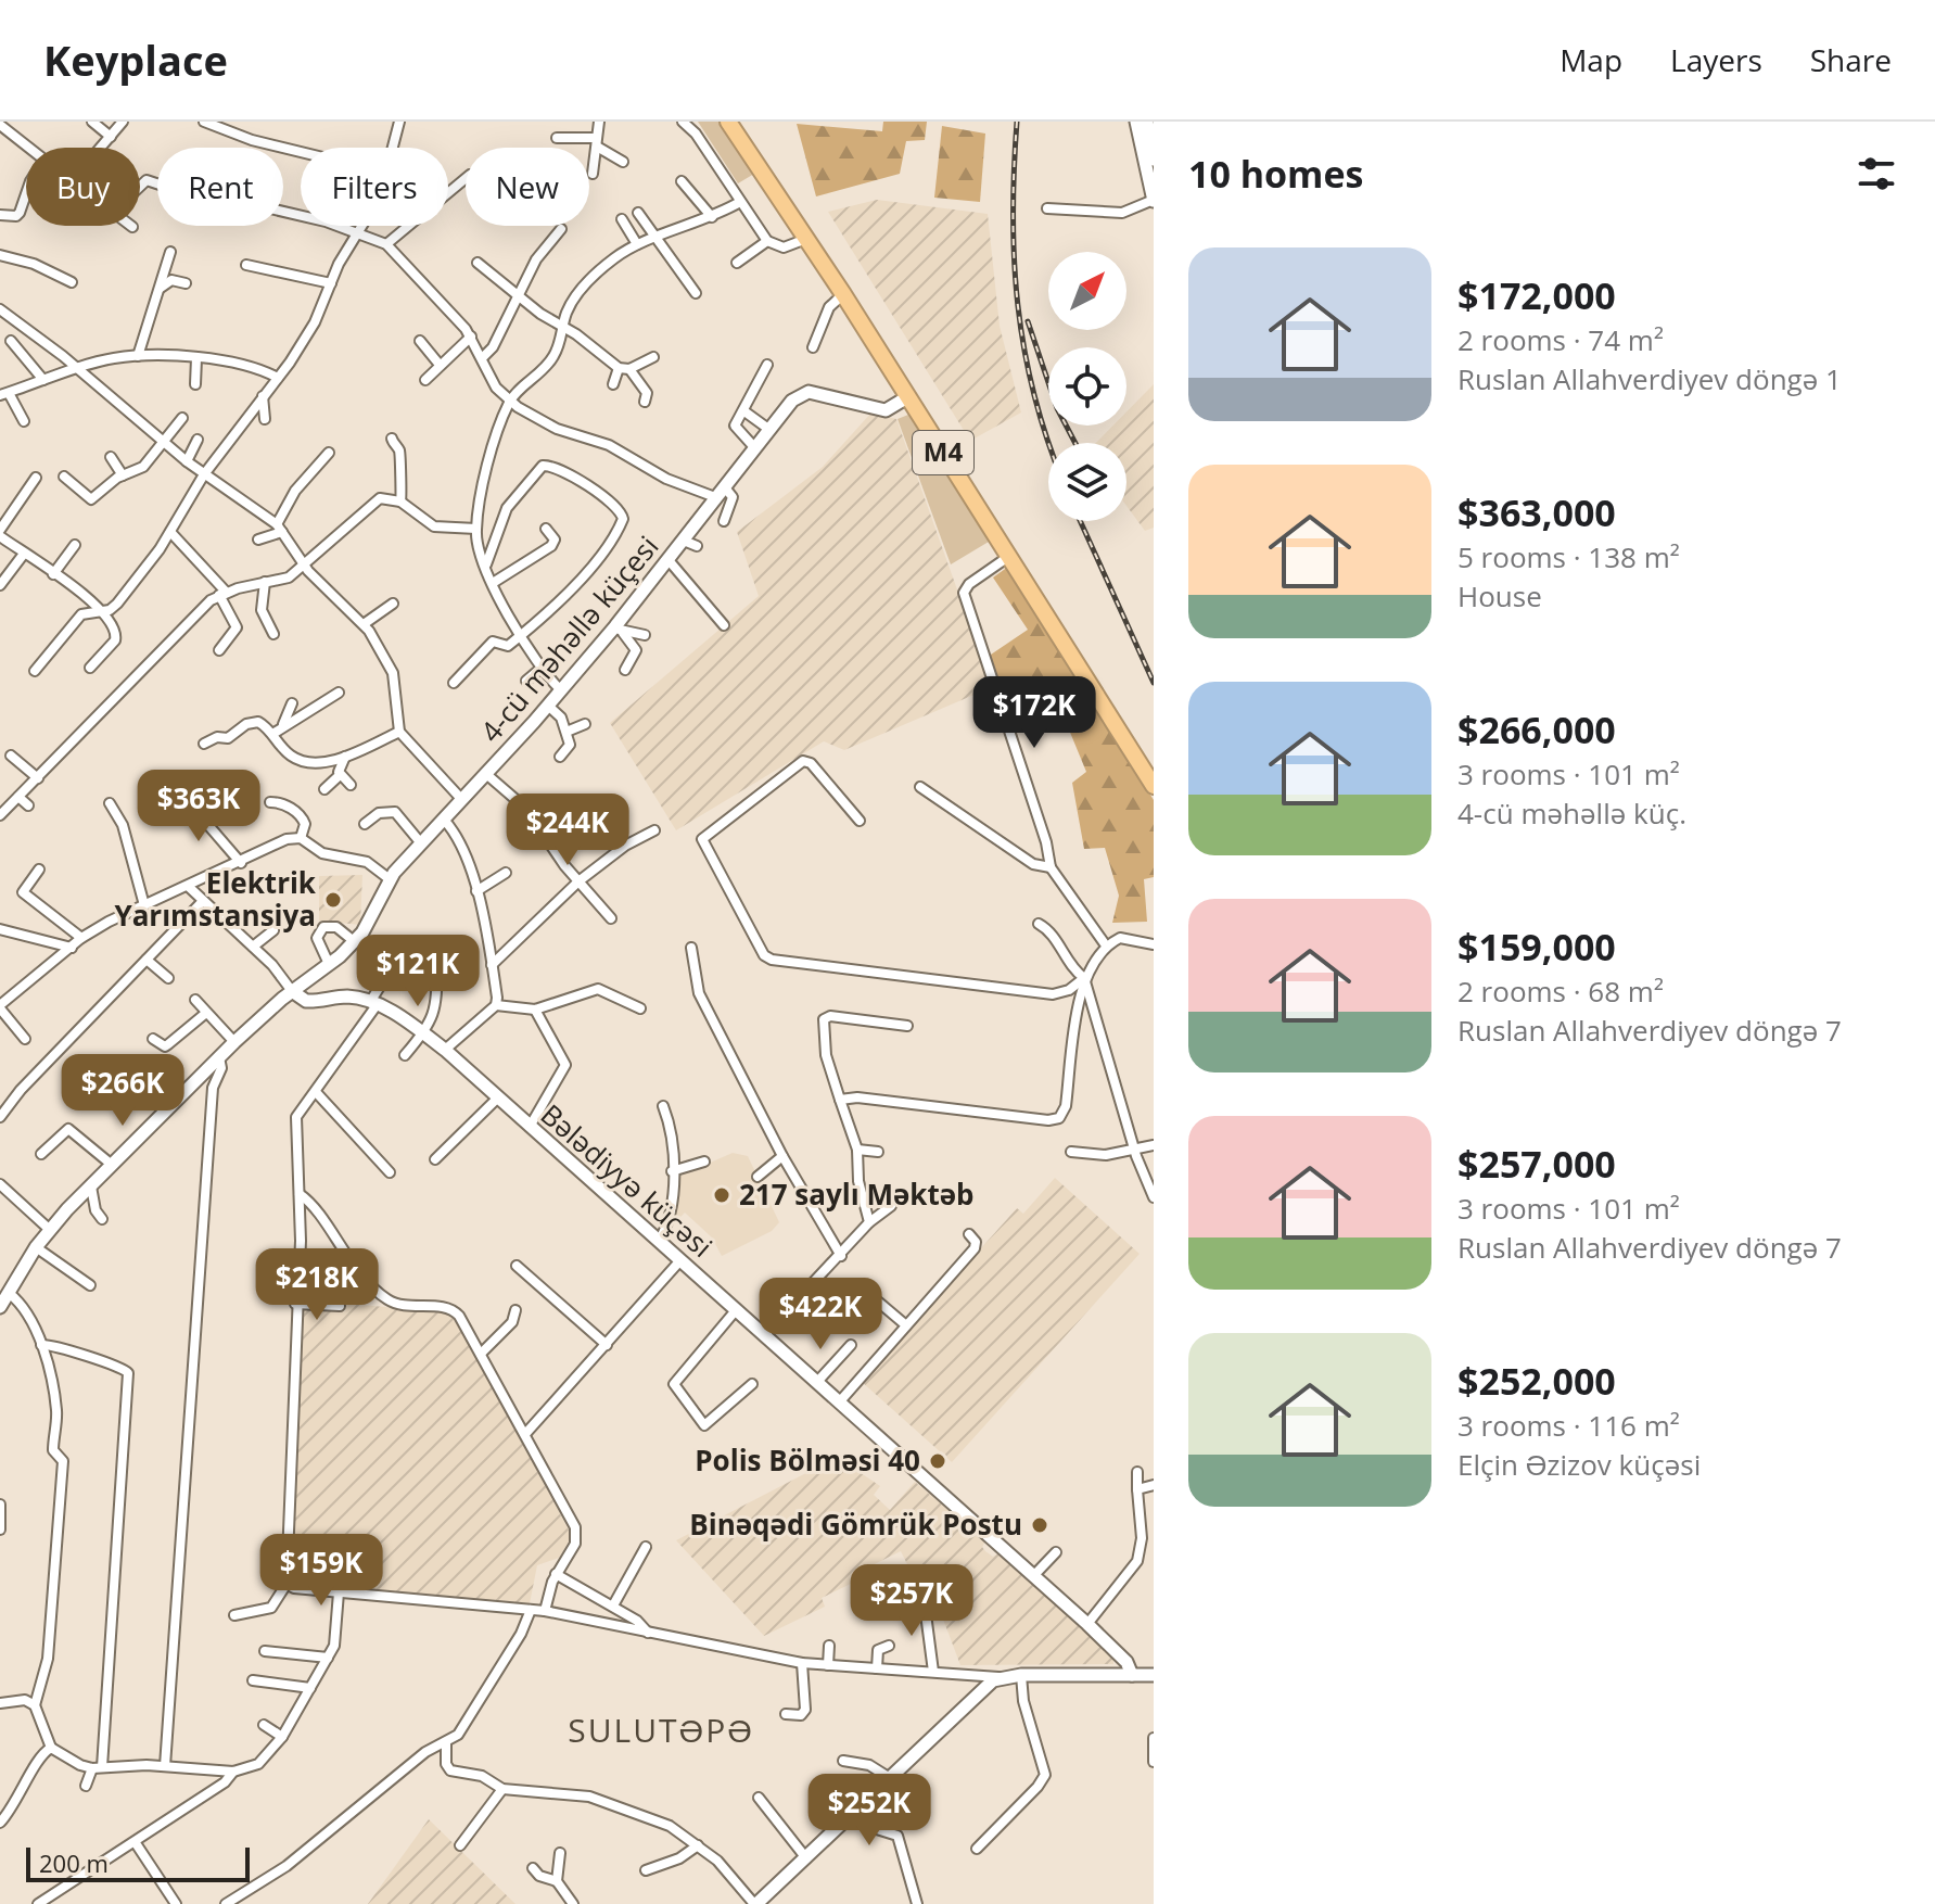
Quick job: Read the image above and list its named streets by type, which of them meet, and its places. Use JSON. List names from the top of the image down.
{
  "streets": {
    "highway": ["M4"],
    "street": ["4-cü məhəllə küçesi", "Bələdiyyə küçəsi"]
  },
  "crossings": [
    ["M4", "4-cü məhəllə küçesi"],
    ["4-cü məhəllə küçesi", "Bələdiyyə küçəsi"]
  ],
  "districts": ["SULUTƏPƏ"],
  "places": [
    "Elektrik Yarımstansiya",
    "217 saylı Məktəb",
    "Polis Bölməsi 40",
    "Binəqədi Gömrük Postu"
  ],
  "scale_bar": "200 m",
  "north": "top right",
  "page": {
    "header": "Keyplace",
    "nav": ["Map", "Layers", "Share"],
    "heading": "10 homes",
    "chip": [
      "Buy",
      "Rent",
      "Filters",
      "New"
    ],
    "list": [
      {
        "name": "$172,000",
        "note": "2 rooms · 74 m² · Ruslan Allahverdiyev döngə 1"
      },
      {
        "name": "$363,000",
        "note": "5 rooms · 138 m² · House"
      },
      {
        "name": "$266,000",
        "note": "3 rooms · 101 m² · 4-cü məhəllə küç."
      },
      {
        "name": "$159,000",
        "note": "2 rooms · 68 m² · Ruslan Allahverdiyev döngə 7"
      },
      {
        "name": "$257,000",
        "note": "3 rooms · 101 m² · Ruslan Allahverdiyev döngə 7"
      },
      {
        "name": "$252,000",
        "note": "3 rooms · 116 m² · Elçin Əzizov küçəsi"
      }
    ],
    "price": [
      "$172K",
      "$363K",
      "$244K",
      "$121K",
      "$266K",
      "$218K",
      "$422K",
      "$159K",
      "$257K",
      "$252K"
    ],
    "scale": "200 m"
  }
}
